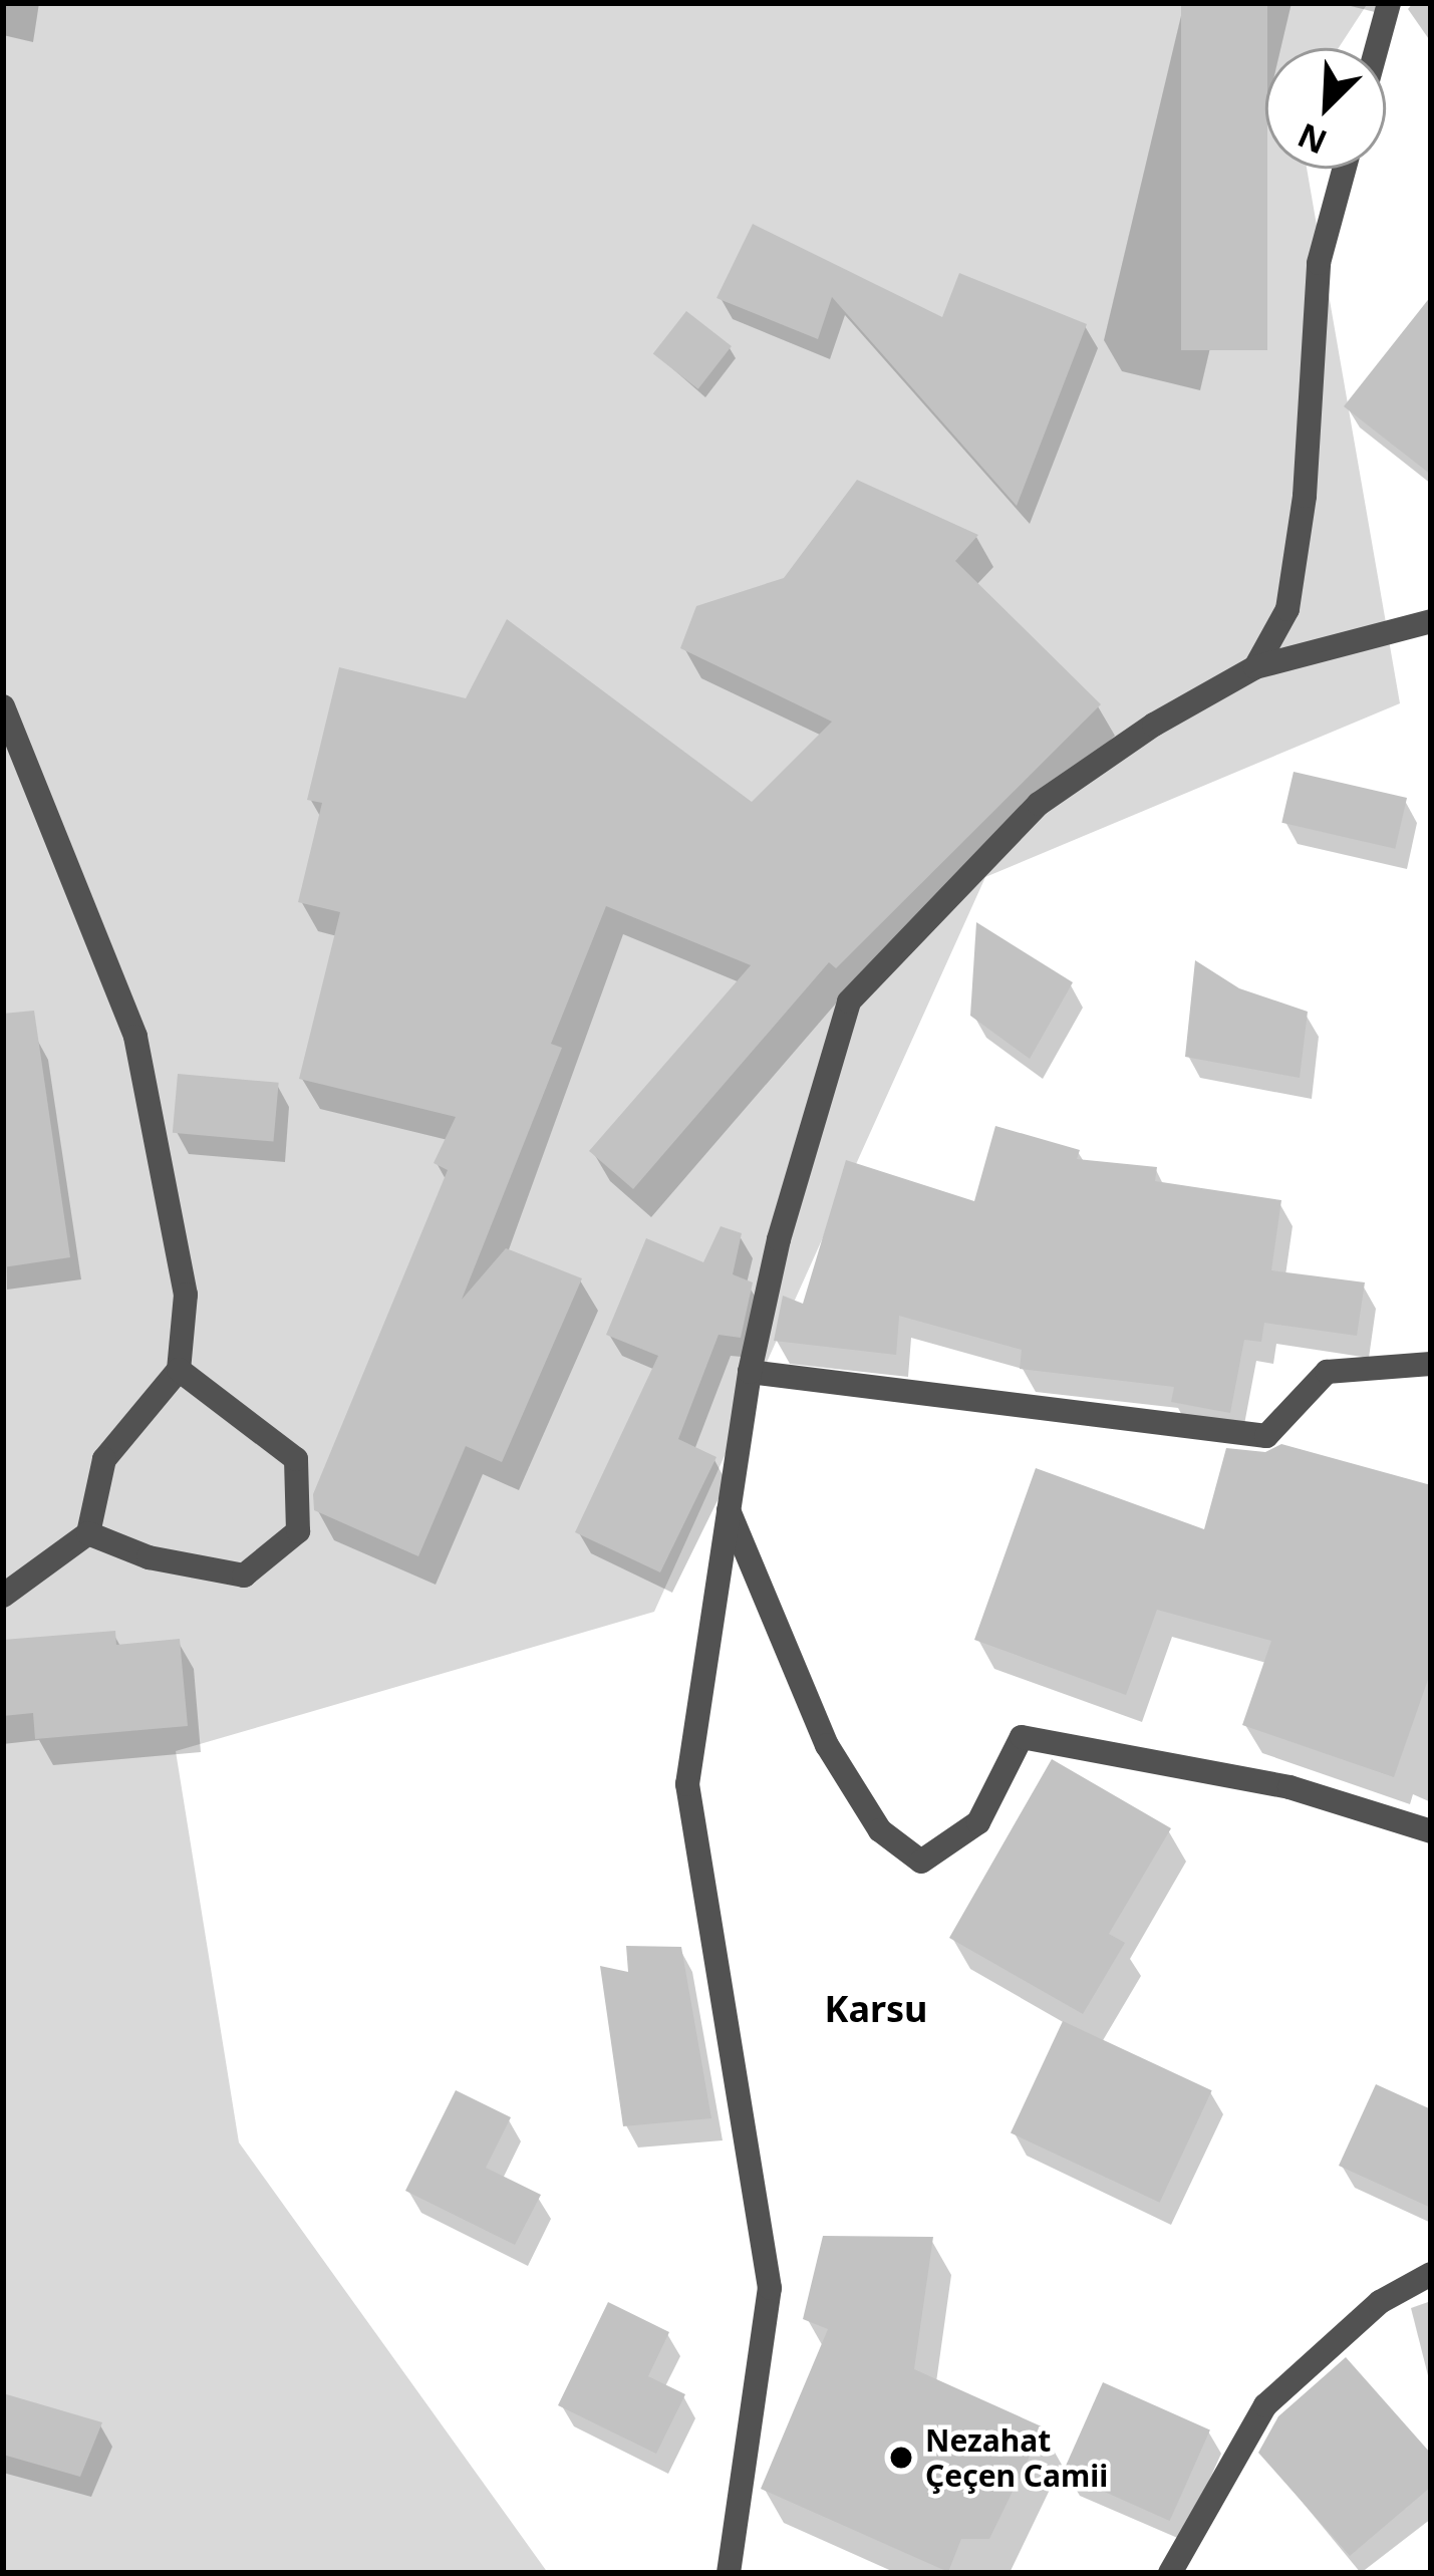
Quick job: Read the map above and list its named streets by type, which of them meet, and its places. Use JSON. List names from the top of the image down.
{
  "districts": ["Karsu"],
  "places": ["Nezahat Çeçen Camii"],
  "north": "bottom left"
}
